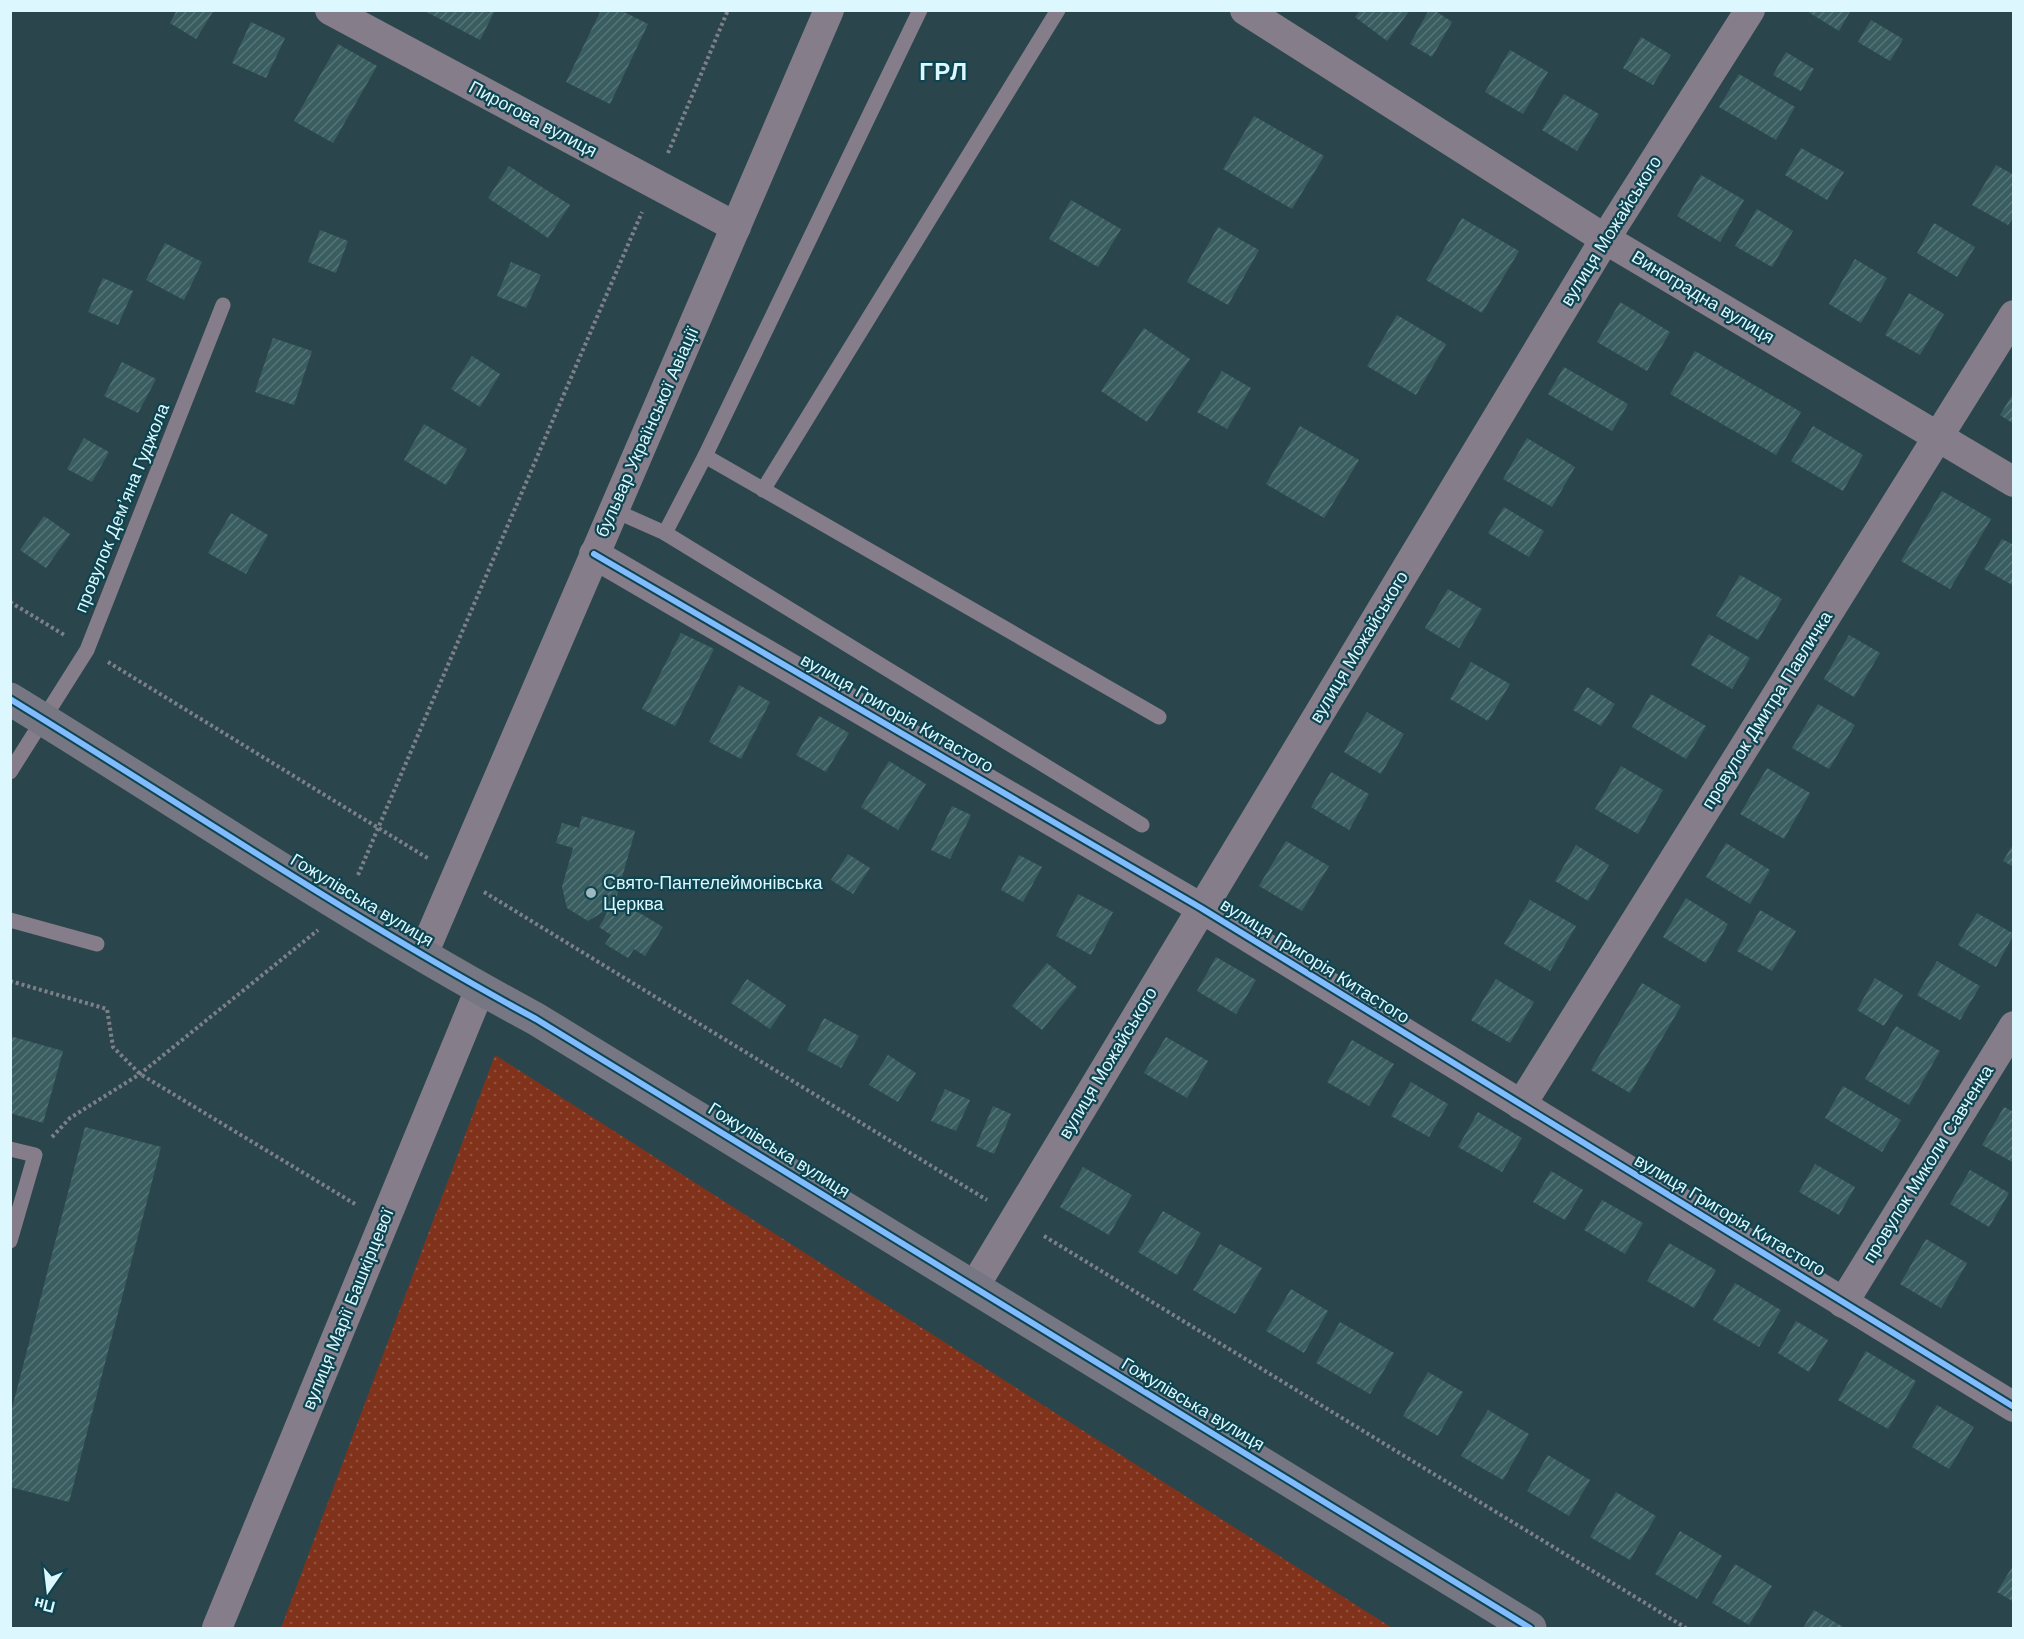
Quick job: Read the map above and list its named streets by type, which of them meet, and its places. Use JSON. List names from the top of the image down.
{
  "streets": {
    "street": [
      "Пирогова вулиця",
      "вулиця Можайського",
      "Виноградна вулиця",
      "бульвар Української Авіації",
      "провулок Дмитра Павличка",
      "вулиця Григорія Китастого",
      "Гожулівська вулиця",
      "провулок Миколи Савченка",
      "вулиця Марії Башкірцевої"
    ],
    "lane": ["провулок Демʼяна Гуджола"]
  },
  "crossings": [
    ["Пирогова вулиця", "бульвар Української Авіації"],
    ["вулиця Можайського", "Виноградна вулиця"],
    ["вулиця Можайського", "вулиця Григорія Китастого"],
    ["вулиця Можайського", "Гожулівська вулиця"],
    ["Виноградна вулиця", "провулок Дмитра Павличка"],
    ["бульвар Української Авіації", "вулиця Григорія Китастого"],
    ["бульвар Української Авіації", "Гожулівська вулиця"],
    ["провулок Демʼяна Гуджола", "Гожулівська вулиця"],
    ["провулок Дмитра Павличка", "вулиця Григорія Китастого"],
    ["вулиця Григорія Китастого", "провулок Миколи Савченка"],
    ["Гожулівська вулиця", "вулиця Марії Башкірцевої"]
  ],
  "districts": ["ГРЛ"],
  "places": ["Свято-Пантелеймонівська Церква"],
  "north": "bottom"
}
